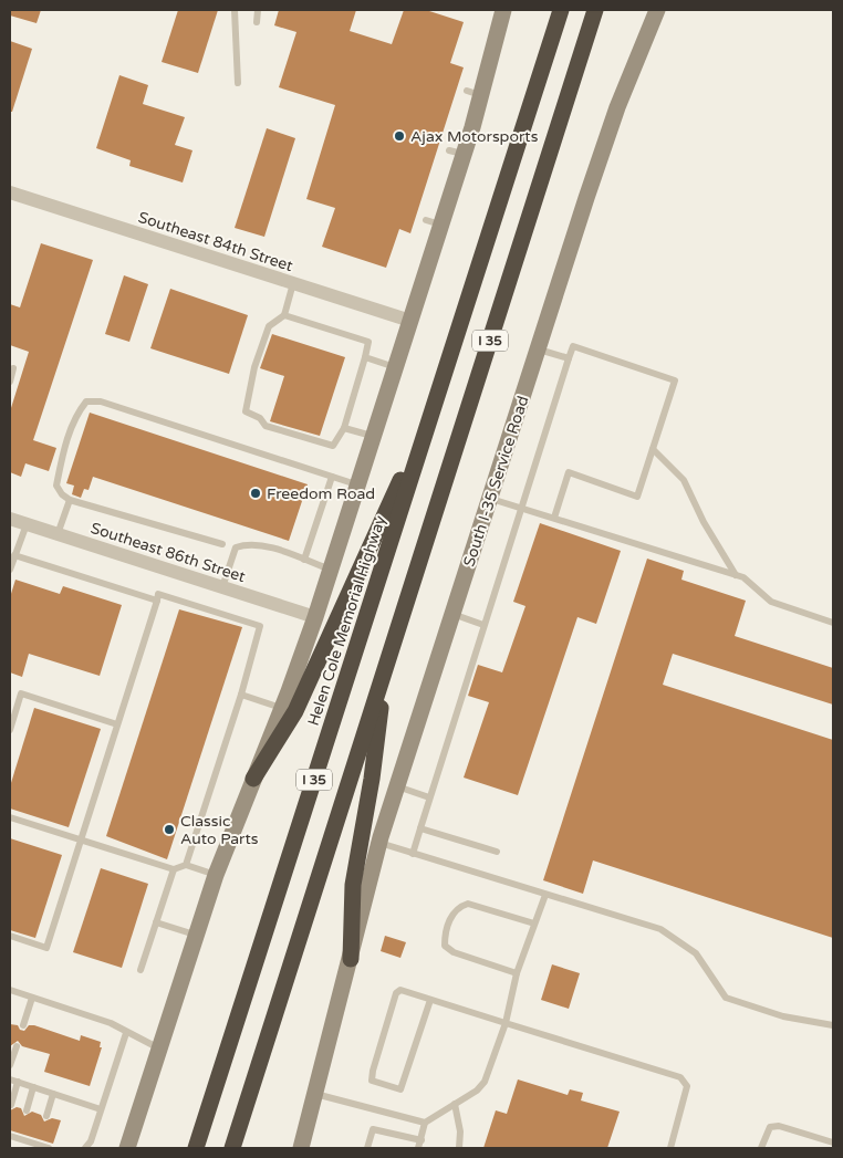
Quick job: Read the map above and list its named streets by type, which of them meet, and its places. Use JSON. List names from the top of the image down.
{
  "streets": {
    "highway": ["I 35", "Helen Cole Memorial Highway"],
    "main road": ["South I-35 Service Road"],
    "street": ["Southeast 84th Street", "Southeast 86th Street"]
  },
  "places": ["Ajax Motorsports", "Freedom Road", "Classic Auto Parts"]
}
